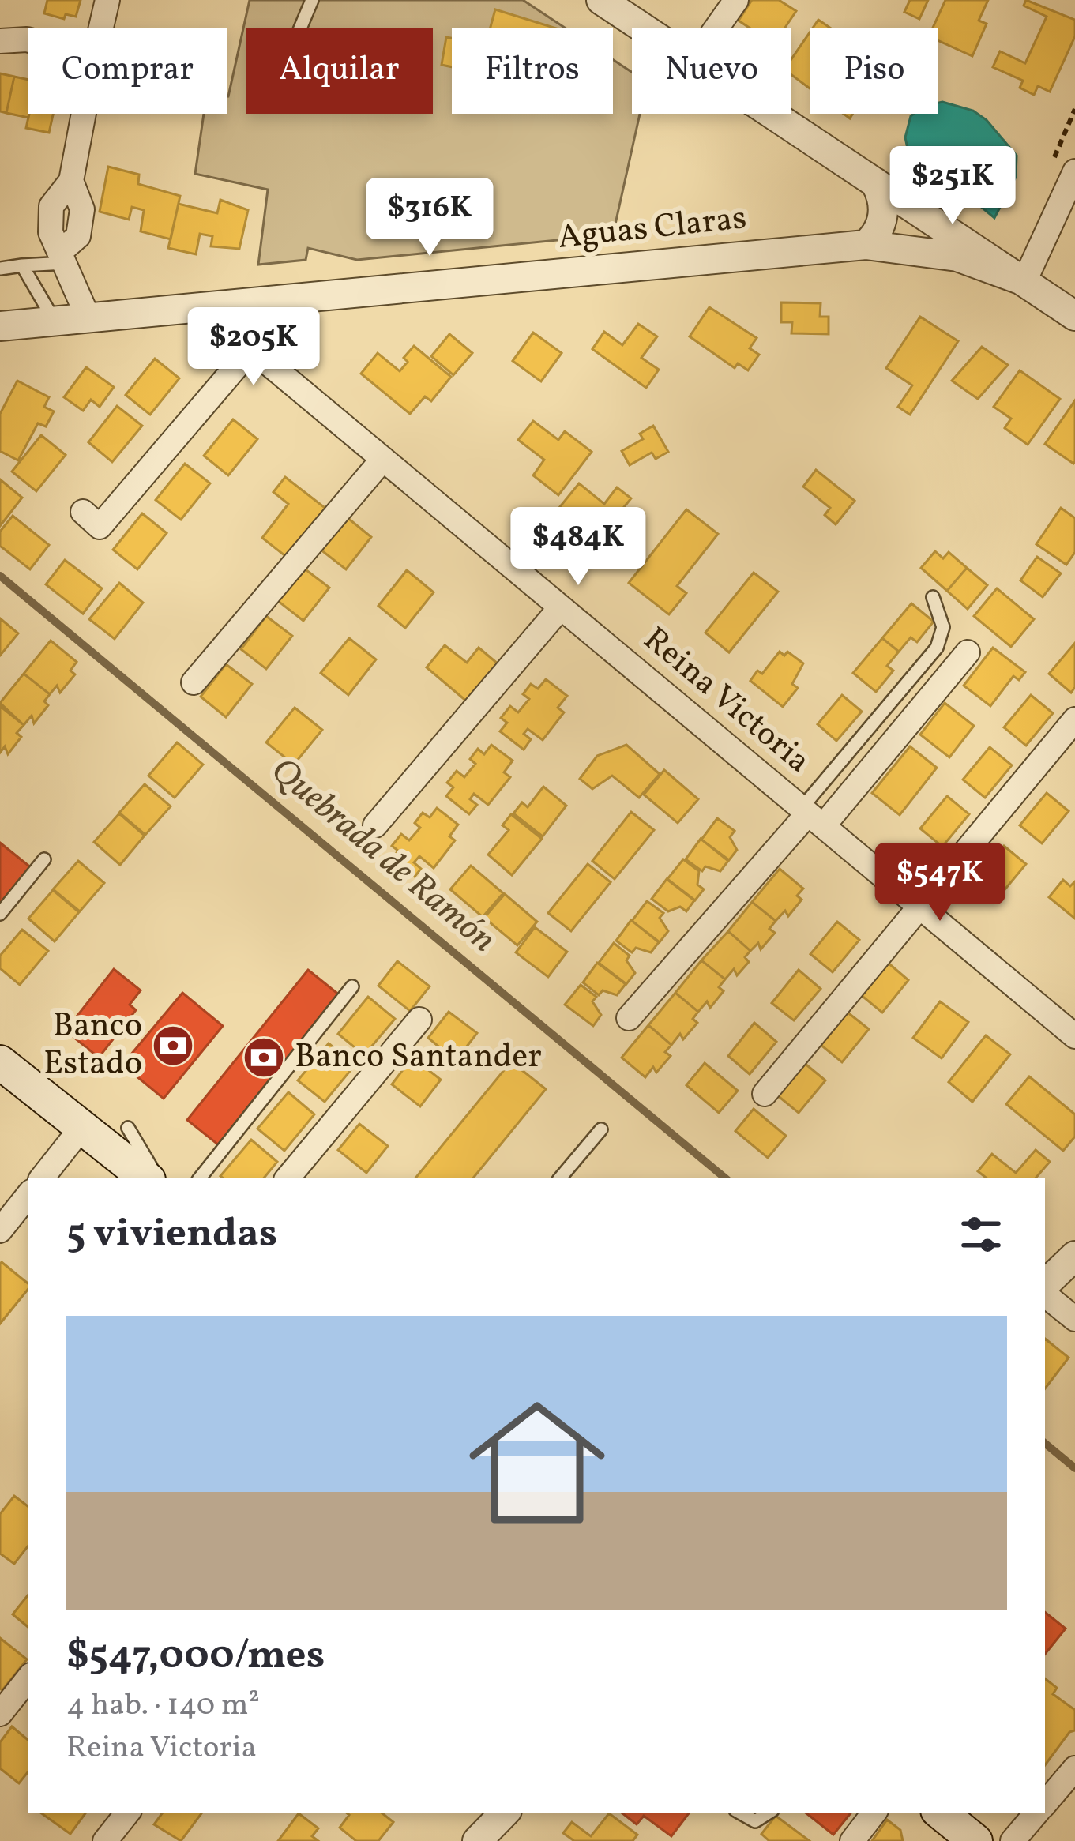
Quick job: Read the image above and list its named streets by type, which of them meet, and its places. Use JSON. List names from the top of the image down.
{
  "streets": {
    "street": ["Aguas Claras", "Reina Victoria"]
  },
  "crossings": [
    ["Aguas Claras", "Reina Victoria"]
  ],
  "water": ["Quebrada de Ramón"],
  "places": {
    "bank": ["Banco Estado", "Banco Santander"]
  },
  "page": {
    "chip": [
      "Comprar",
      "Alquilar",
      "Filtros",
      "Nuevo",
      "Piso"
    ],
    "price": [
      "$251K",
      "$316K",
      "$205K",
      "$484K",
      "$547K"
    ],
    "heading": "5 viviendas",
    "list": [
      {
        "name": "$547,000/mes",
        "note": "4 hab. · 140 m² · Reina Victoria"
      }
    ]
  }
}
